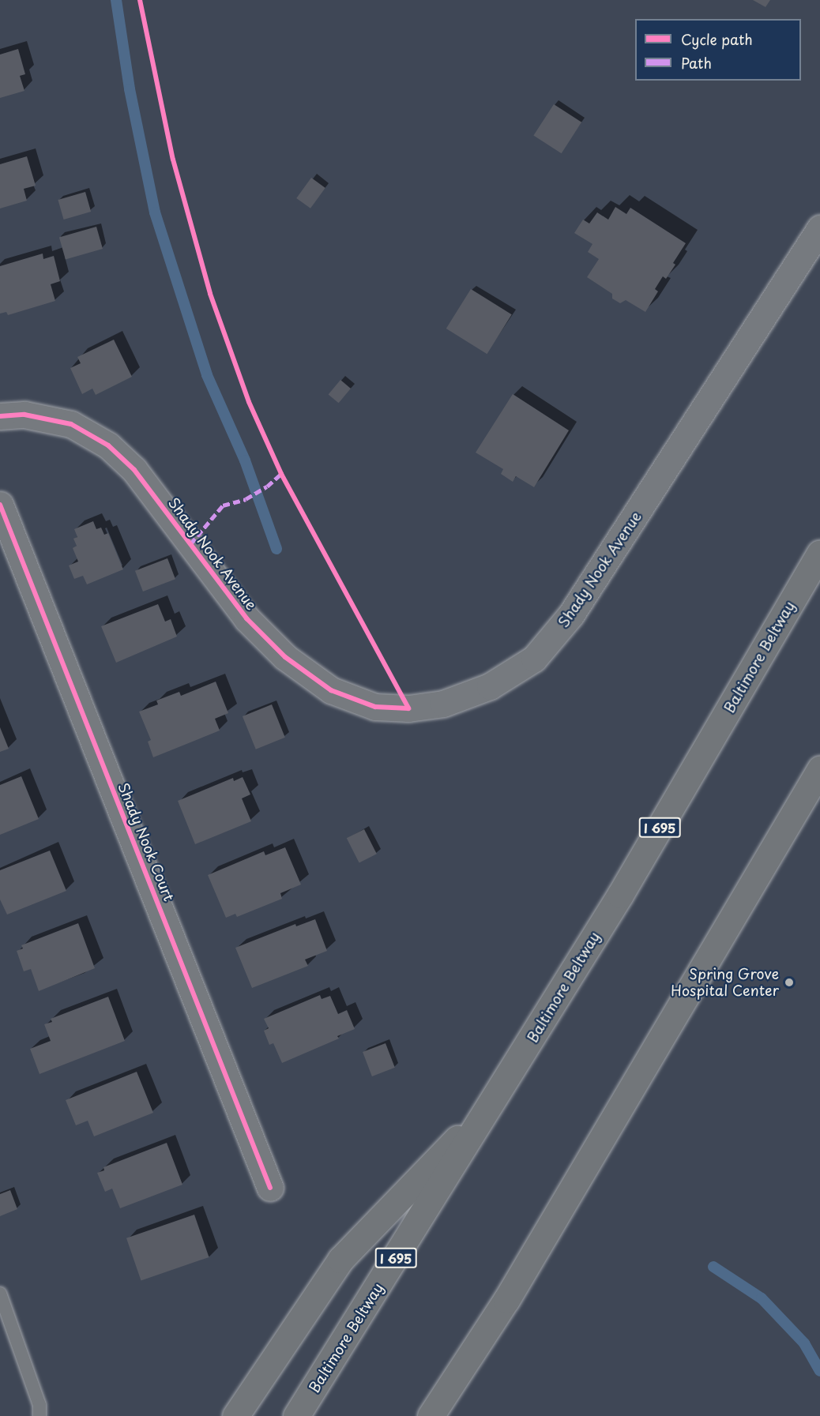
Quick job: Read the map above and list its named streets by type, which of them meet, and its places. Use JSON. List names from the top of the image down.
{
  "streets": {
    "highway": ["Baltimore Beltway", "I 695"],
    "street": ["Shady Nook Avenue", "Shady Nook Court"]
  },
  "places": ["Spring Grove Hospital Center"],
  "legend": ["Cycle path", "Path"]
}
